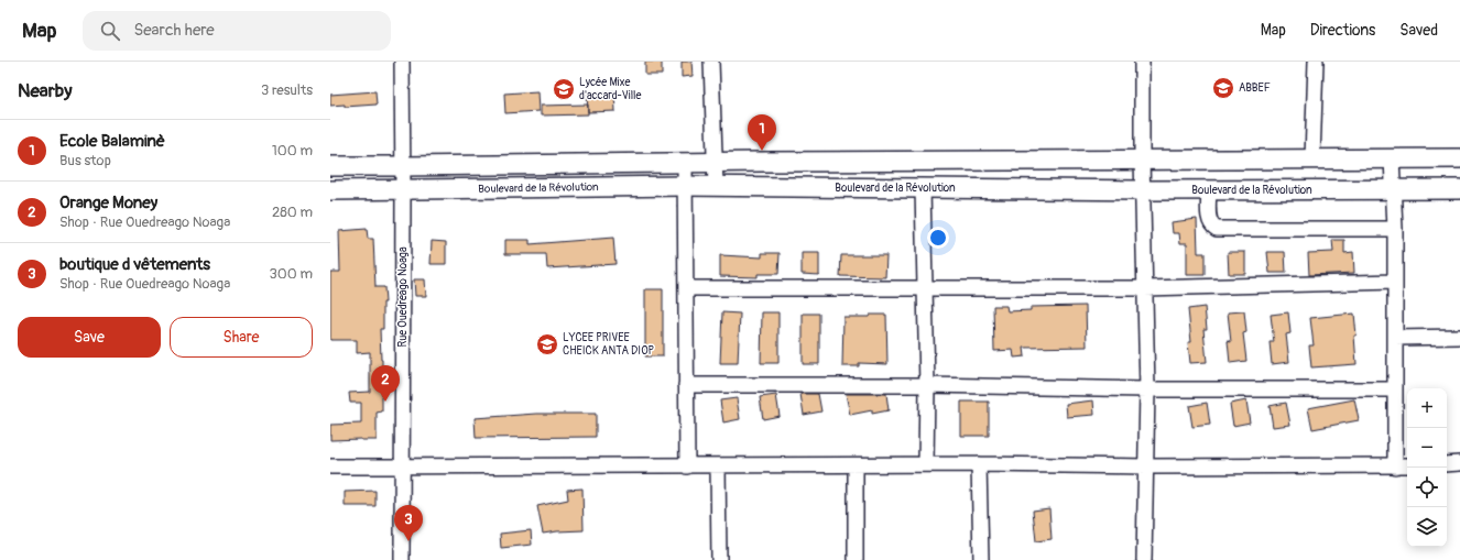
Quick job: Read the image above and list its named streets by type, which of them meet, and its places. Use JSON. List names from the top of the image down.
{
  "streets": {
    "main road": ["Boulevard de la Révolution"],
    "street": ["Rue Ouedreago Noaga"]
  },
  "crossings": [
    ["Boulevard de la Révolution", "Rue Ouedreago Noaga"]
  ],
  "places": {
    "school or university": ["ABBEF", "Lycée Mixe d'accard-Ville", "LYCEE PRIVEE CHEICK ANTA DIOP"]
  },
  "page": {
    "header": "Map",
    "search": "Search here",
    "nav": ["Map", "Directions", "Saved"],
    "heading": ["Nearby", "3 results"],
    "pins": ["1", "2", "3"],
    "list": [
      {
        "mark": "1",
        "name": "Ecole Balaminè",
        "note": "Bus stop",
        "value": "100 m"
      },
      {
        "mark": "2",
        "name": "Orange Money",
        "note": "Shop · Rue Ouedreago Noaga",
        "value": "280 m"
      },
      {
        "mark": "3",
        "name": "boutique d vêtements",
        "note": "Shop · Rue Ouedreago Noaga",
        "value": "300 m"
      }
    ],
    "buttons": ["Save", "Share"],
    "map_buttons": ["+", "−"]
  }
}
